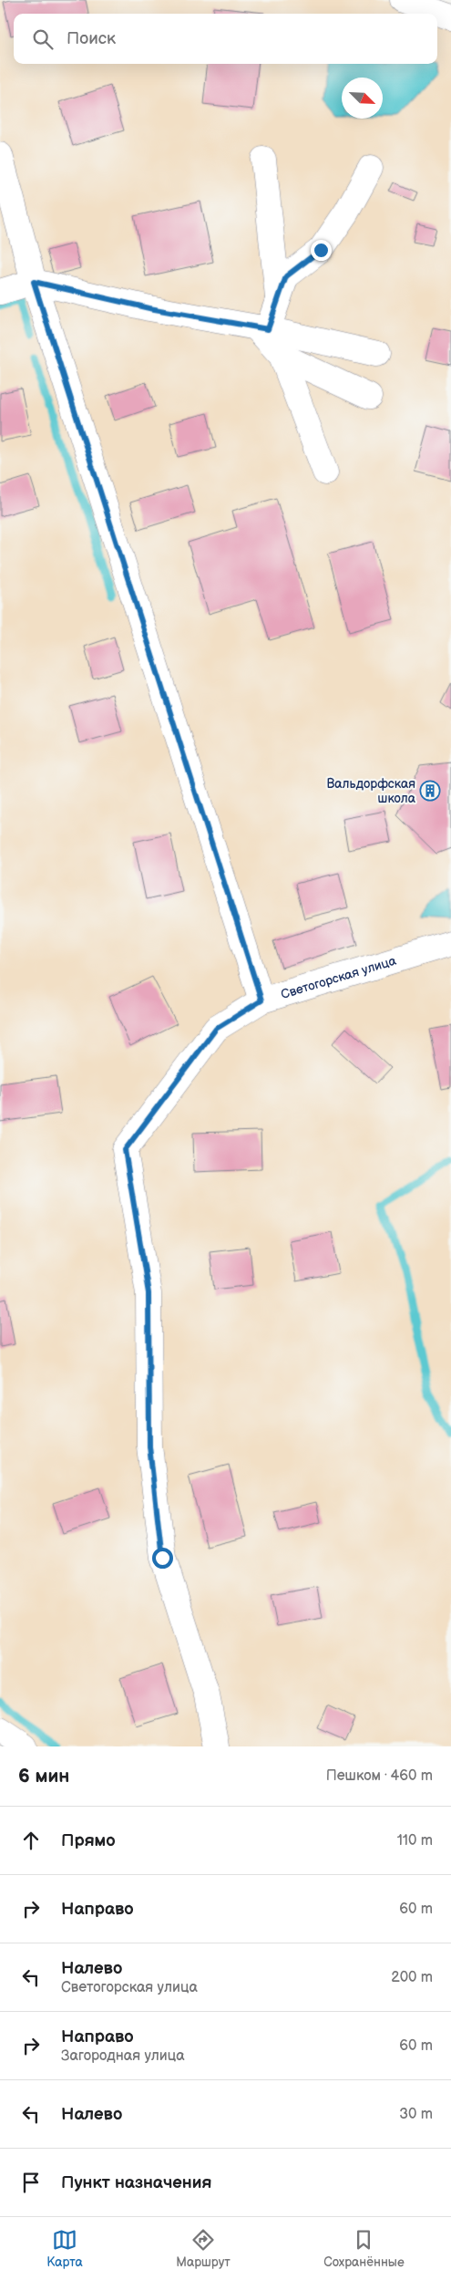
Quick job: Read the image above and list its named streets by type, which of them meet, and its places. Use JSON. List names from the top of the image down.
{
  "streets": {
    "street": ["Светогорская улица"]
  },
  "places": {
    "building": ["Вальдорфская школа"]
  },
  "north": "bottom right",
  "page": {
    "search": "Поиск",
    "heading": ["6 мин", "Пешком · 460 m"],
    "list": [
      ["Прямо", "110 m"],
      ["Направо", "60 m"],
      ["Налево", "Светогорская улица", "200 m"],
      ["Направо", "Загородная улица", "60 m"],
      ["Налево", "30 m"],
      "Пункт назначения"
    ],
    "nav": ["Карта", "Маршрут", "Сохранённые"]
  }
}
